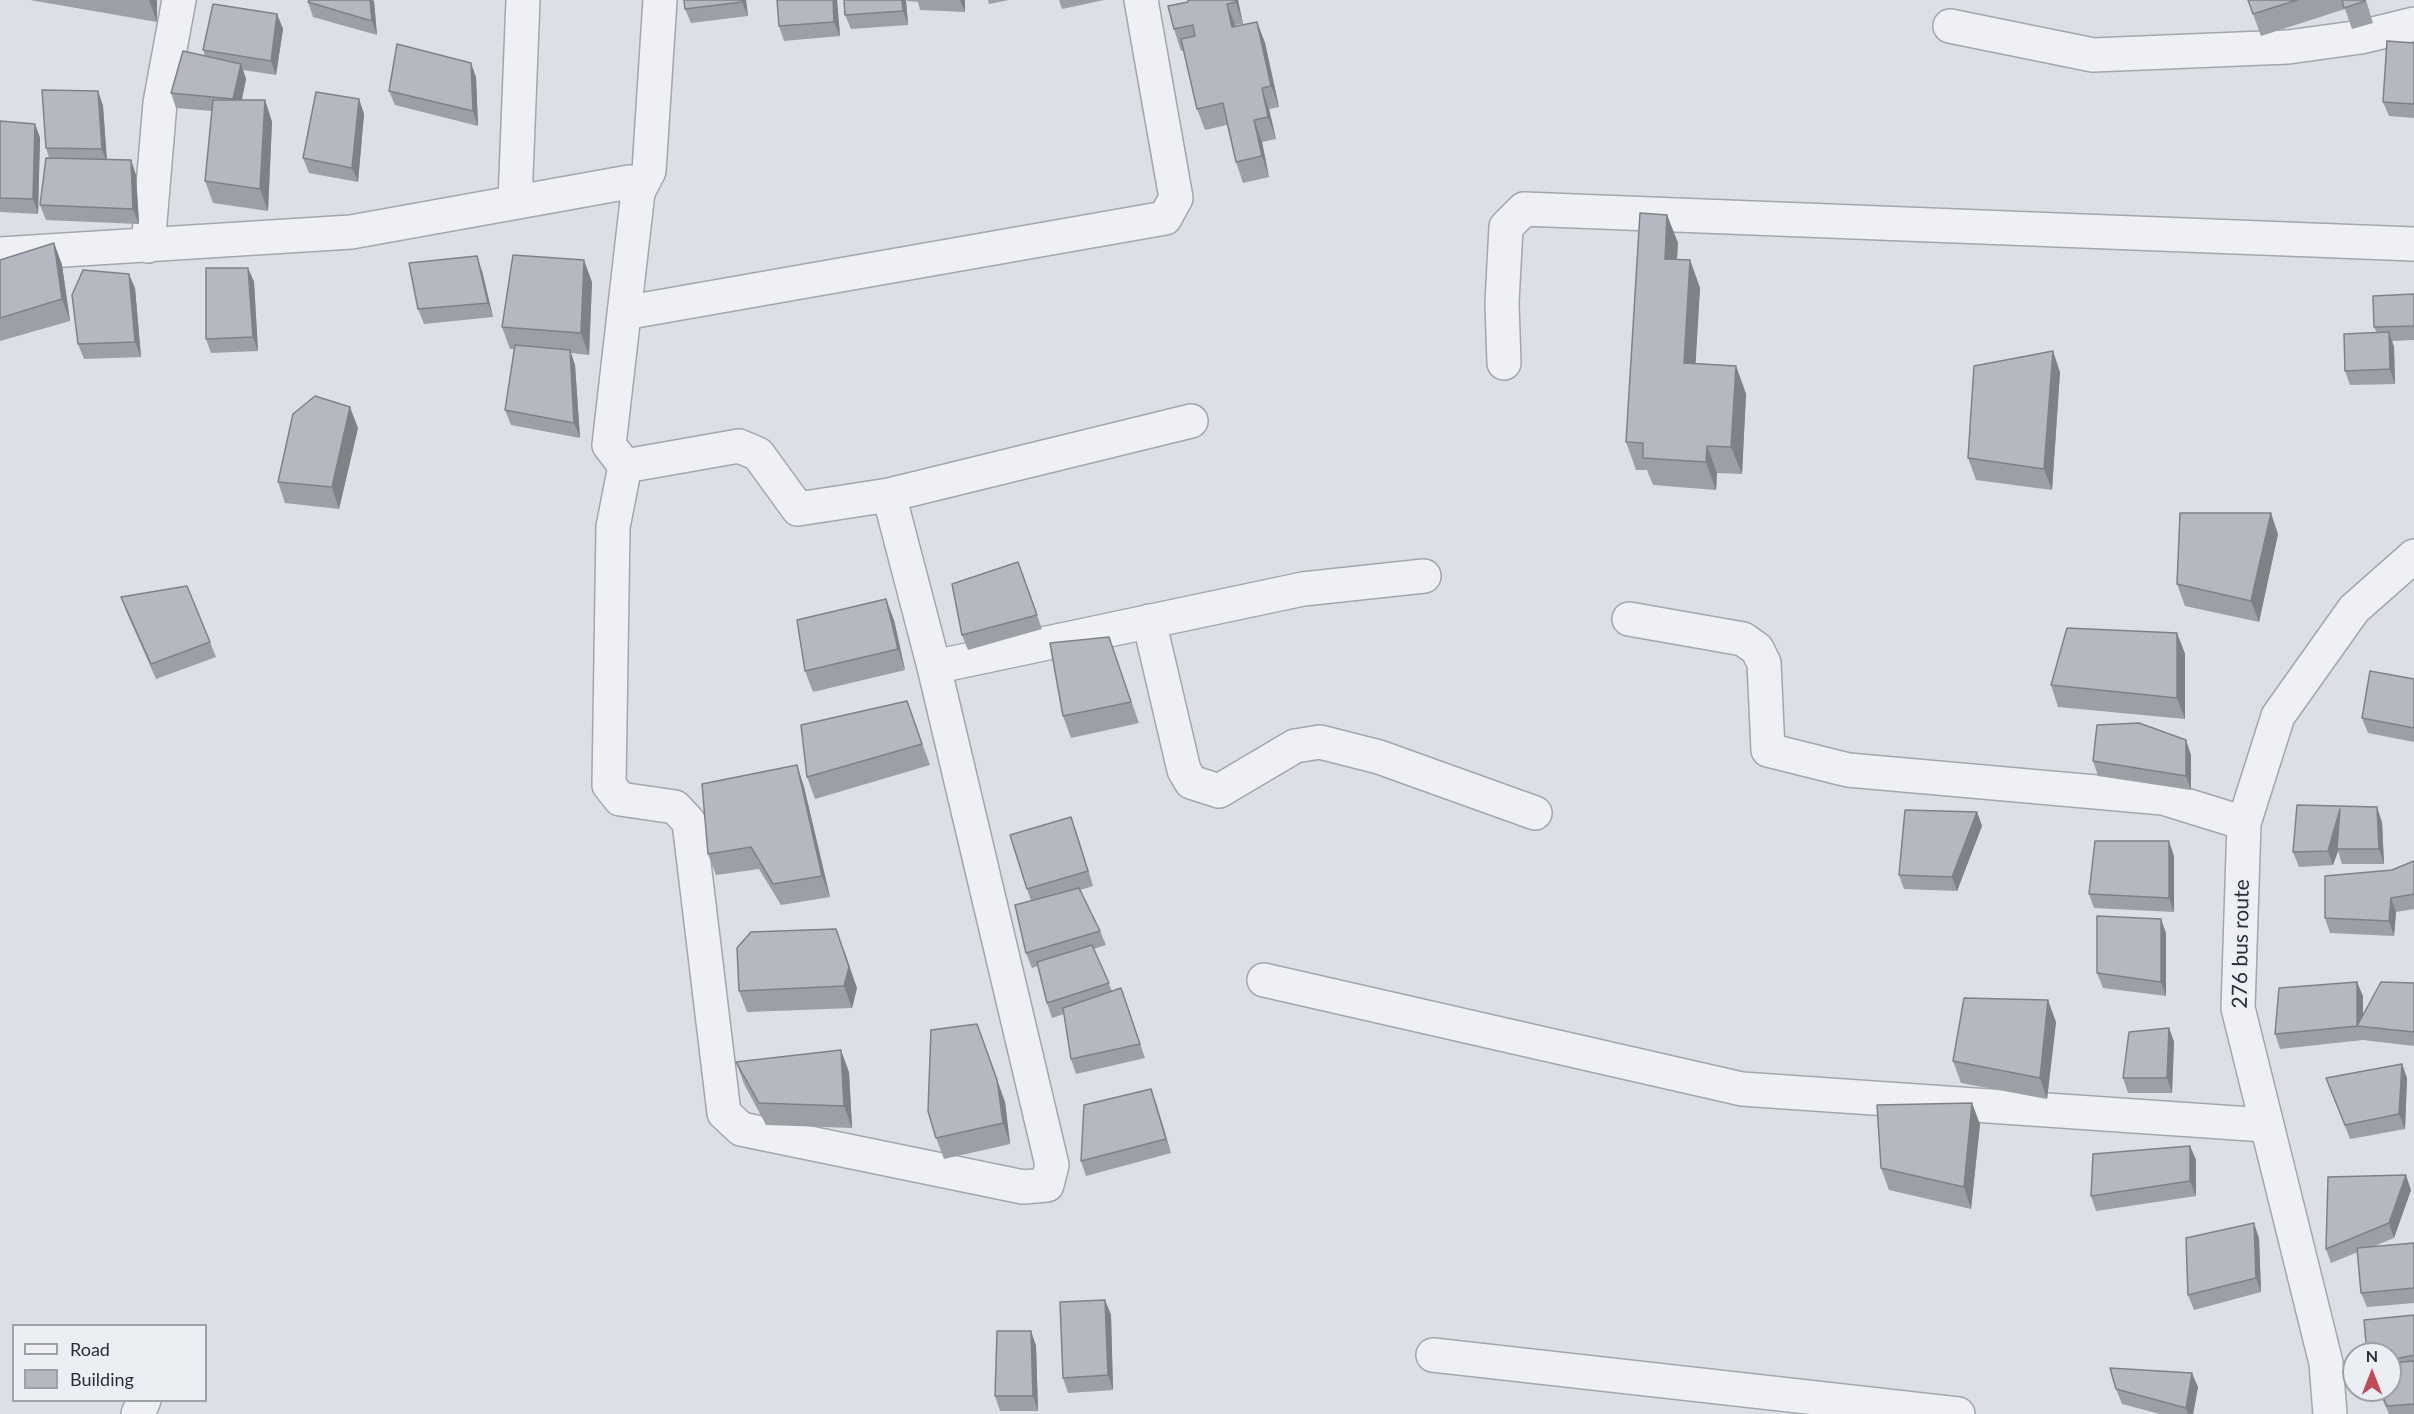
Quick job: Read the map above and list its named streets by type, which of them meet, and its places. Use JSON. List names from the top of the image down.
{
  "streets": {
    "street": ["276 bus route"]
  },
  "legend": ["Road", "Building"],
  "north": "top"
}
